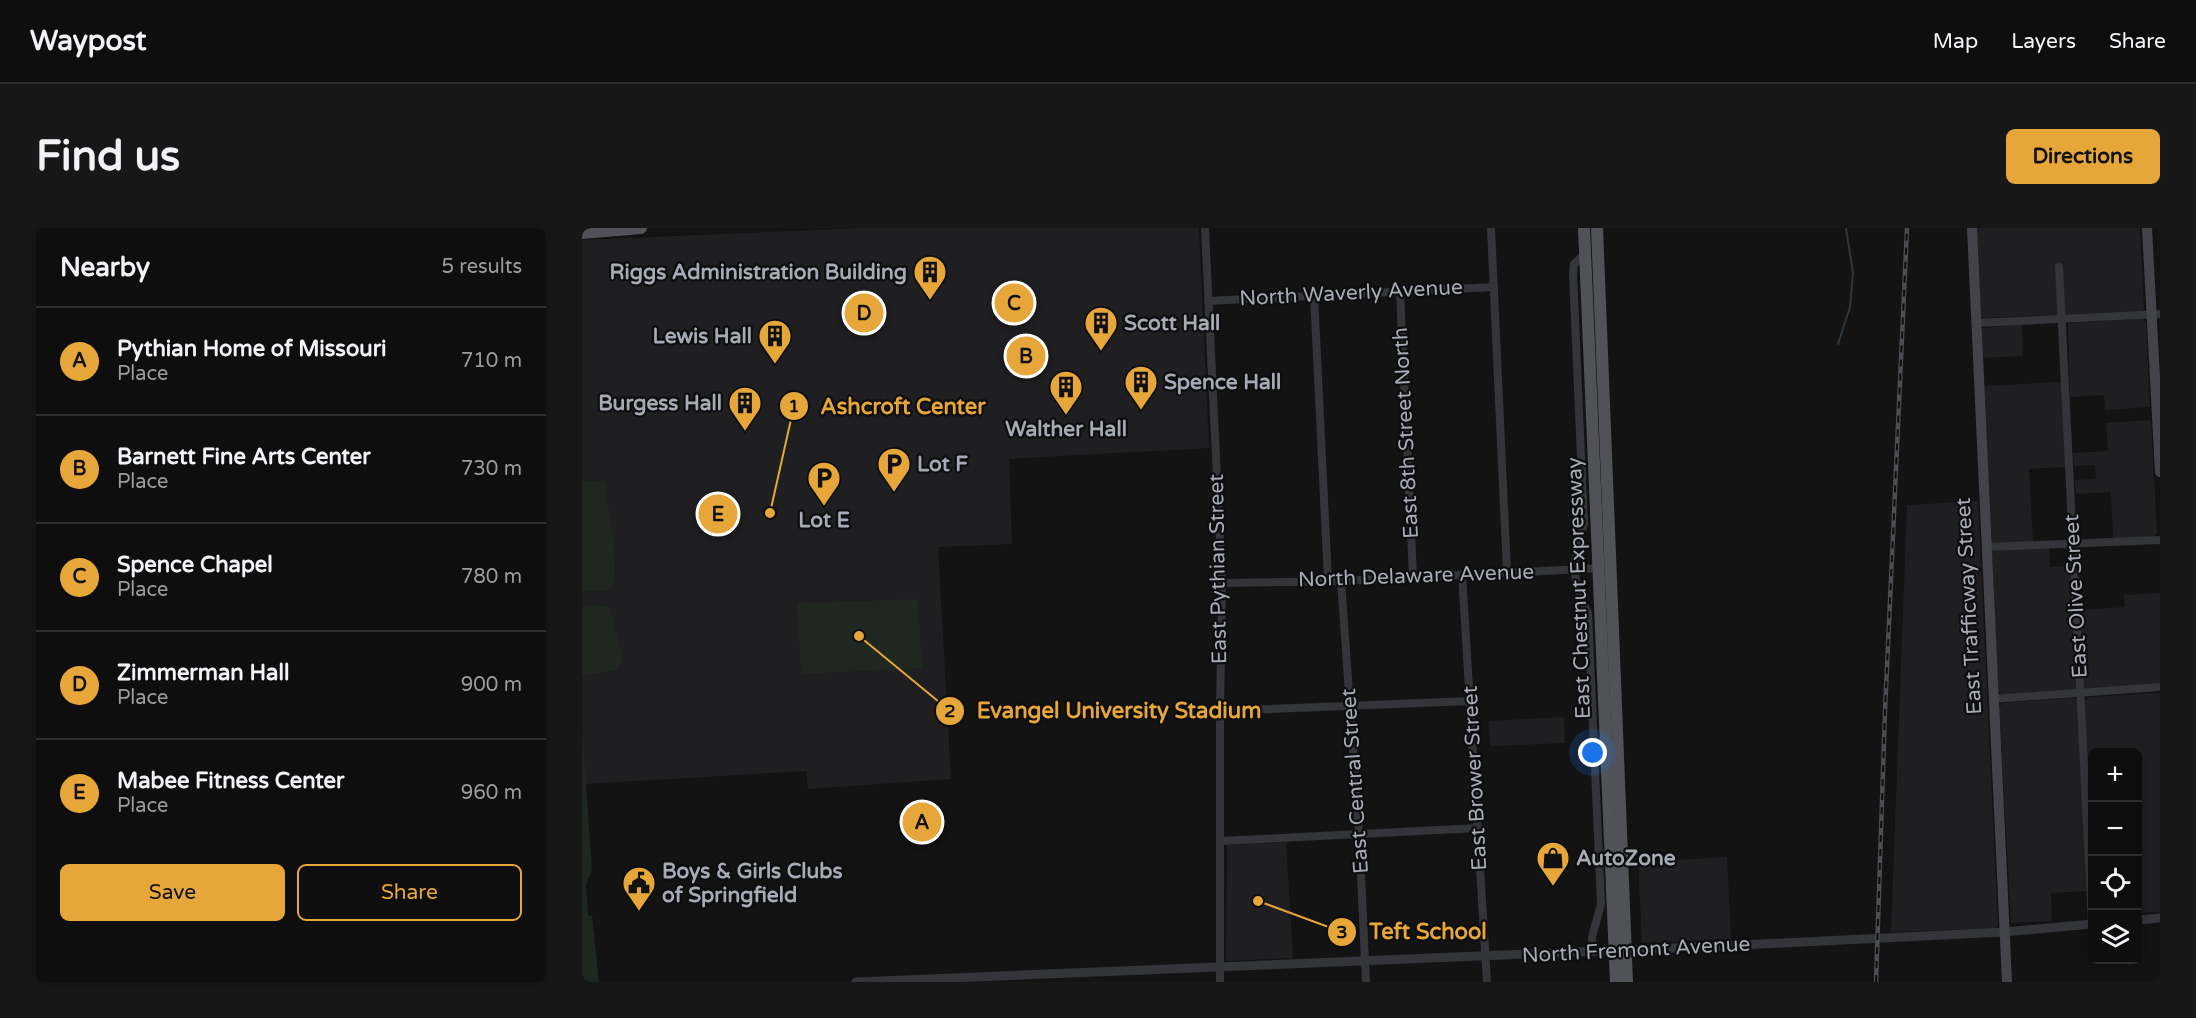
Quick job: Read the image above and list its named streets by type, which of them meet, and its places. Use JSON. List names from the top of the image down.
{
  "streets": {
    "main road": ["East Chestnut Expressway", "East Trafficway Street"],
    "street": [
      "North Waverly Avenue",
      "East 8th Street North",
      "East Pythian Street",
      "North Delaware Avenue",
      "East Olive Street",
      "East Brower Street",
      "East Central Street",
      "North Fremont Avenue"
    ]
  },
  "crossings": [
    ["North Waverly Avenue", "East 8th Street North"],
    ["North Waverly Avenue", "East Pythian Street"],
    ["East 8th Street North", "North Delaware Avenue"],
    ["East Pythian Street", "North Delaware Avenue"],
    ["East Pythian Street", "North Fremont Avenue"],
    ["North Delaware Avenue", "East Chestnut Expressway"],
    ["North Delaware Avenue", "East Brower Street"],
    ["North Delaware Avenue", "East Central Street"],
    ["East Chestnut Expressway", "North Fremont Avenue"],
    ["East Trafficway Street", "North Fremont Avenue"],
    ["East Brower Street", "North Fremont Avenue"],
    ["East Central Street", "North Fremont Avenue"]
  ],
  "places": {
    "building": [
      "Riggs Administration Building",
      "Scott Hall",
      "Lewis Hall",
      "Spence Hall",
      "Walther Hall",
      "Burgess Hall"
    ],
    "parking": ["Lot F", "Lot E"],
    "other": ["Ashcroft Center", "Evangel University Stadium", "Teft School"],
    "shop": ["AutoZone"],
    "public building": ["Boys & Girls Clubs of Springfield"]
  },
  "page": {
    "header": "Waypost",
    "nav": ["Map", "Layers", "Share"],
    "buttons": [
      "Directions",
      ["Save", "Share"]
    ],
    "title": "Find us",
    "heading": ["Nearby", "5 results"],
    "pins": [
      "C",
      "D",
      "B",
      "E",
      "A"
    ],
    "list": [
      {
        "mark": "A",
        "name": "Pythian Home of Missouri",
        "note": "Place",
        "value": "710 m"
      },
      {
        "mark": "B",
        "name": "Barnett Fine Arts Center",
        "note": "Place",
        "value": "730 m"
      },
      {
        "mark": "C",
        "name": "Spence Chapel",
        "note": "Place",
        "value": "780 m"
      },
      {
        "mark": "D",
        "name": "Zimmerman Hall",
        "note": "Place",
        "value": "900 m"
      },
      {
        "mark": "E",
        "name": "Mabee Fitness Center",
        "note": "Place",
        "value": "960 m"
      }
    ],
    "map_buttons": ["+", "−"]
  }
}
